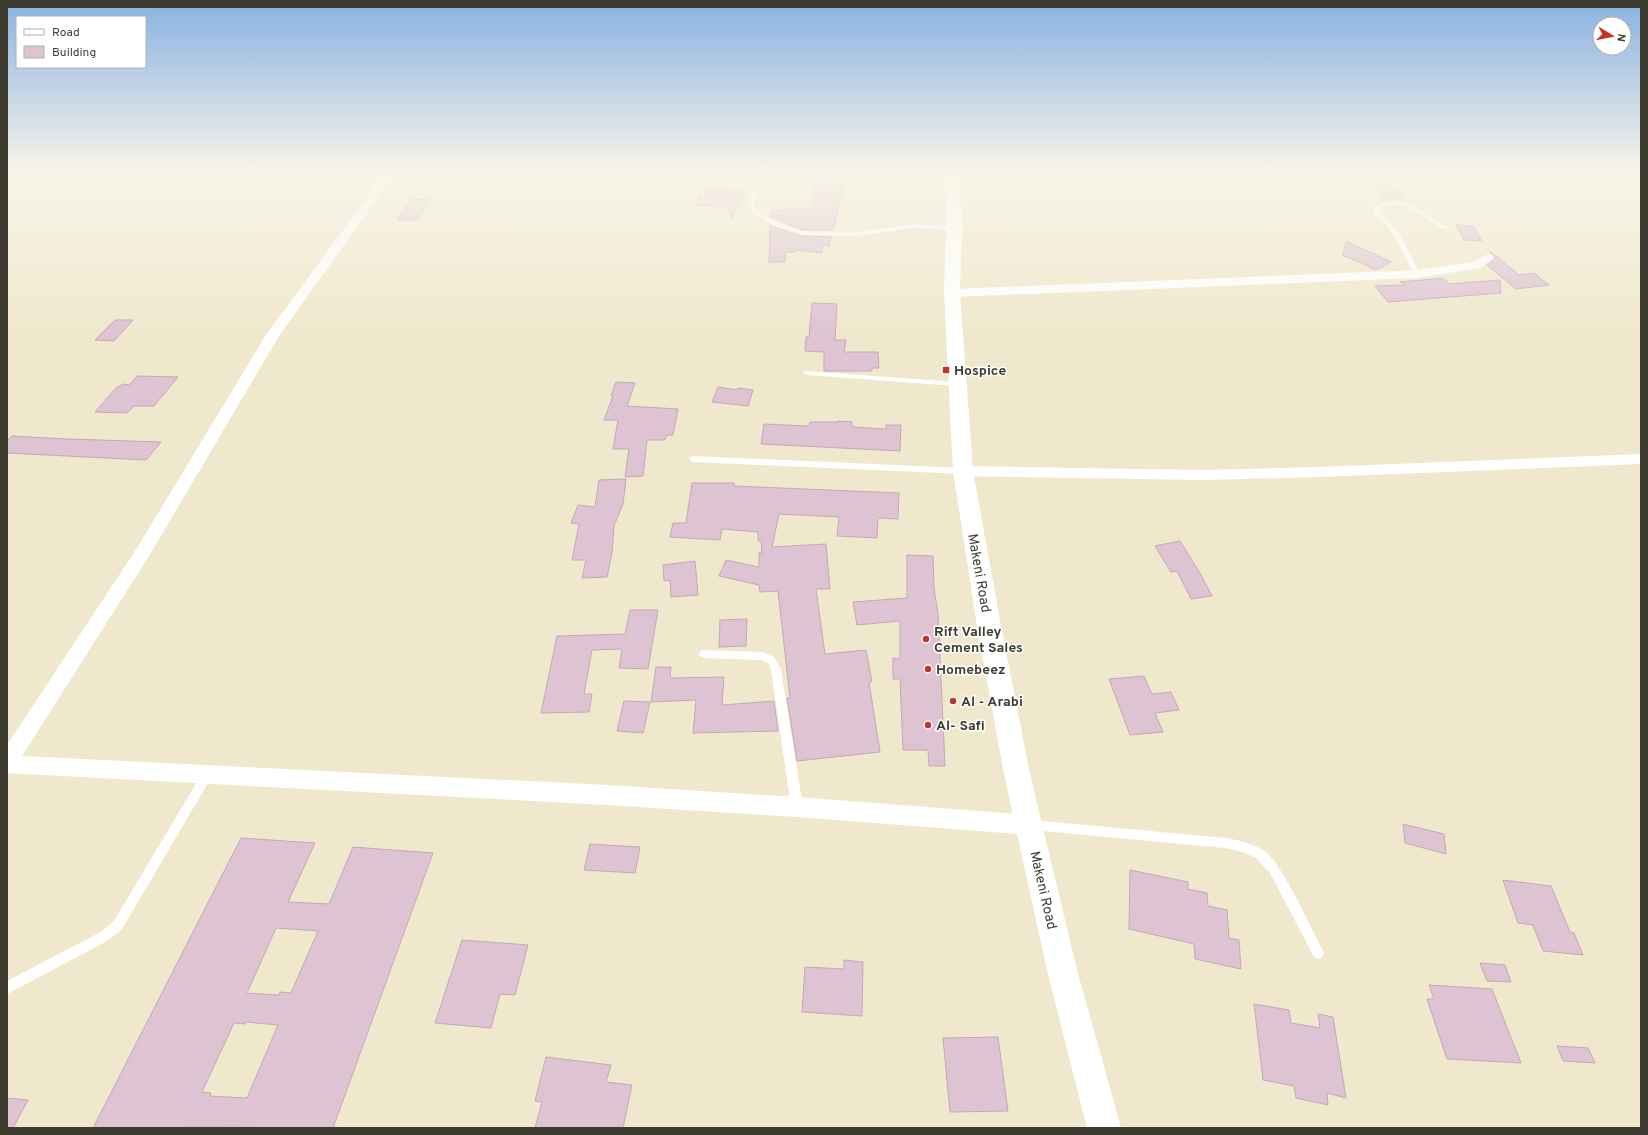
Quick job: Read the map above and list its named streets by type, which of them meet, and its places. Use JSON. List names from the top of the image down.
{
  "streets": {
    "main road": ["Makeni Road"]
  },
  "places": {
    "transit": ["Hospice"],
    "other": [
      "Rift Valley Cement Sales",
      "Homebeez",
      "Al - Arabi",
      "Al- Safi"
    ]
  },
  "legend": ["Road", "Building"],
  "north": "right"
}
